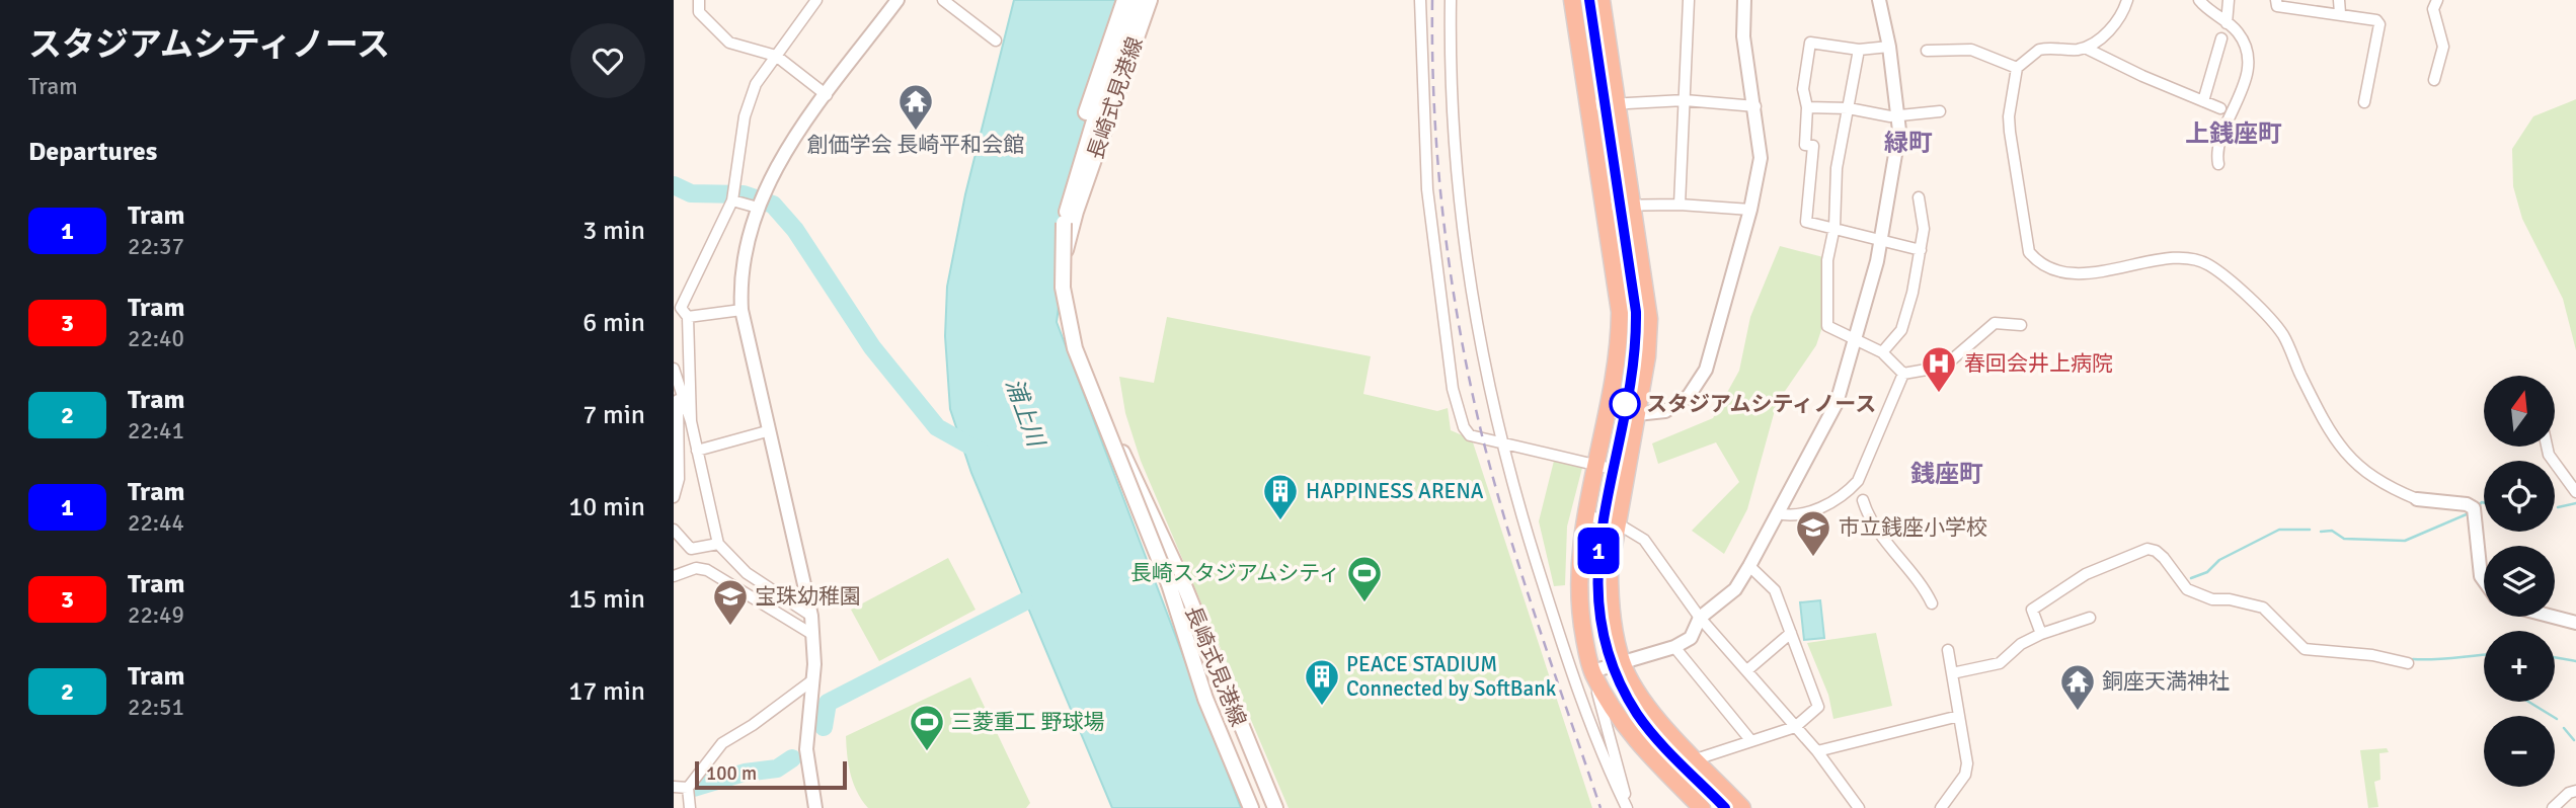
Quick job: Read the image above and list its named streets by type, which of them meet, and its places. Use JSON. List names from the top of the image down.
{
  "streets": {
    "main road": ["長崎式見港線"]
  },
  "districts": ["上銭座町", "緑町", "銭座町"],
  "water": ["浦上川"],
  "places": {
    "temple": ["創価学会 長崎平和会館", "銅座天満神社"],
    "hospital": ["春回会井上病院"],
    "other": ["スタジアムシティノース"],
    "building": ["HAPPINESS ARENA", "PEACE STADIUM Connected by SoftBank"],
    "school or university": ["市立銭座小学校", "宝珠幼稚園"],
    "sports": ["長崎スタジアムシティ", "三菱重工 野球場"]
  },
  "lines": ["tram line 1"],
  "scale_bar": "100 m",
  "north": "top",
  "page": {
    "heading": [
      ["スタジアムシティノース", "Tram"],
      "Departures"
    ],
    "on_map": "1",
    "list": [
      {
        "mark": "1",
        "name": "Tram",
        "note": "22:37",
        "value": "3 min"
      },
      {
        "mark": "3",
        "name": "Tram",
        "note": "22:40",
        "value": "6 min"
      },
      {
        "mark": "2",
        "name": "Tram",
        "note": "22:41",
        "value": "7 min"
      },
      {
        "mark": "1",
        "name": "Tram",
        "note": "22:44",
        "value": "10 min"
      },
      {
        "mark": "3",
        "name": "Tram",
        "note": "22:49",
        "value": "15 min"
      },
      {
        "mark": "2",
        "name": "Tram",
        "note": "22:51",
        "value": "17 min"
      }
    ],
    "map_buttons": ["+", "−"],
    "scale": "100 m"
  }
}
